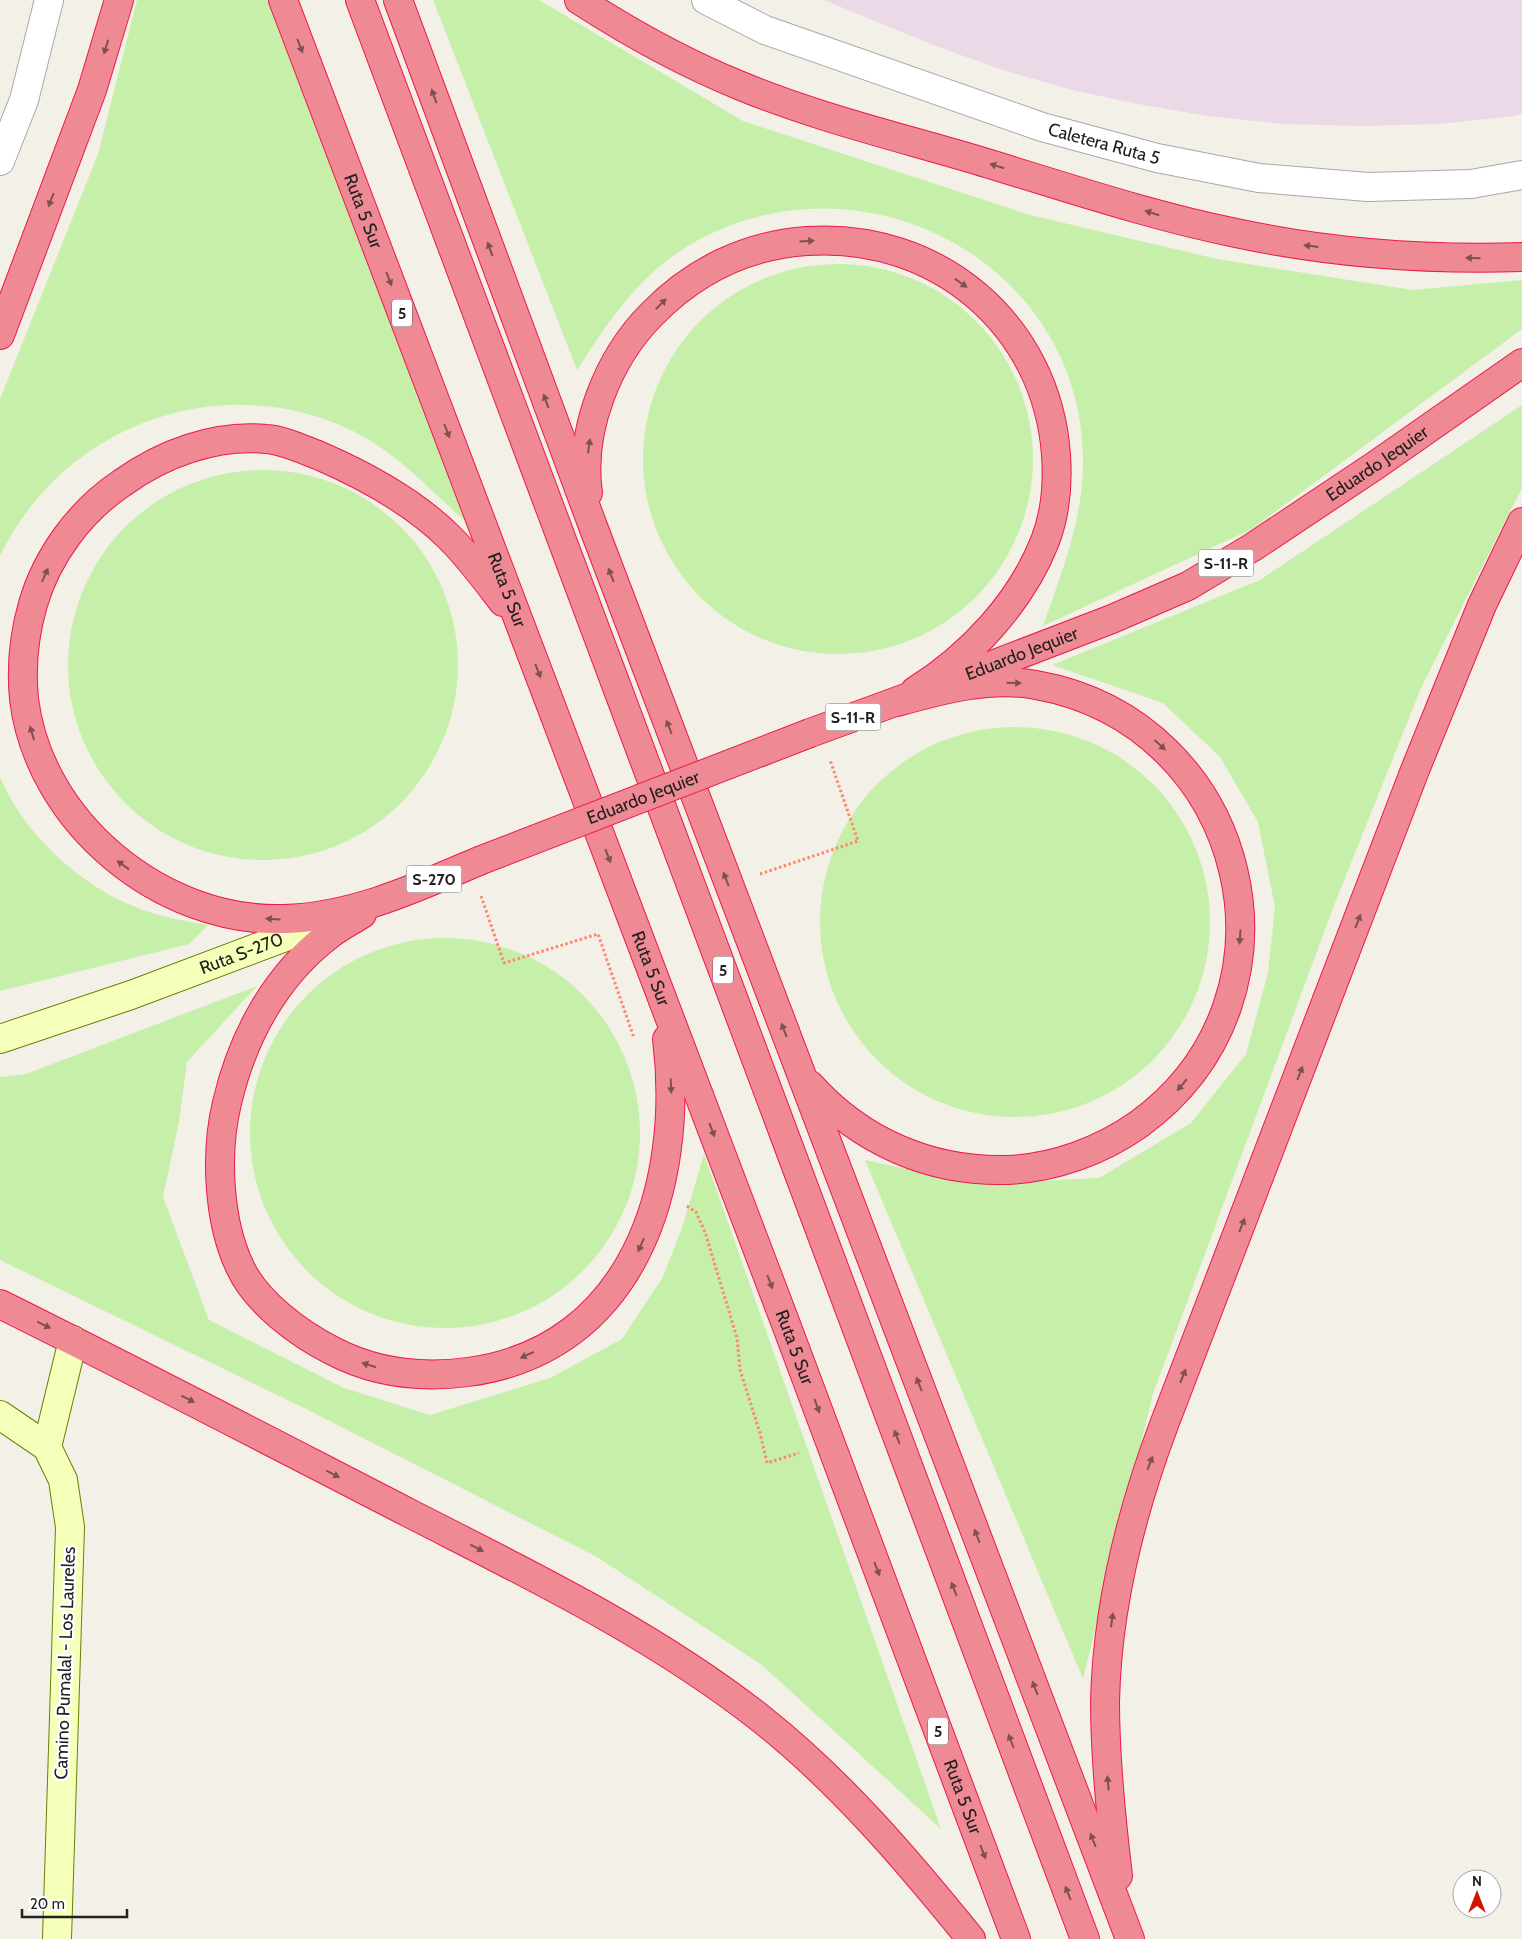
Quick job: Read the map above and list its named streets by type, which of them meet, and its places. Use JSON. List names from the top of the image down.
{
  "streets": {
    "highway": [
      "Ruta 5 Sur",
      "5",
      "Eduardo Jequier",
      "S-11-R",
      "S-270",
      "Ruta S-270"
    ],
    "street": ["Caletera Ruta 5", "Camino Pumalal - Los Laureles"]
  },
  "crossings": [
    ["Eduardo Jequier", "Ruta S-270"]
  ],
  "scale_bar": "20 m",
  "north": "top"
}
